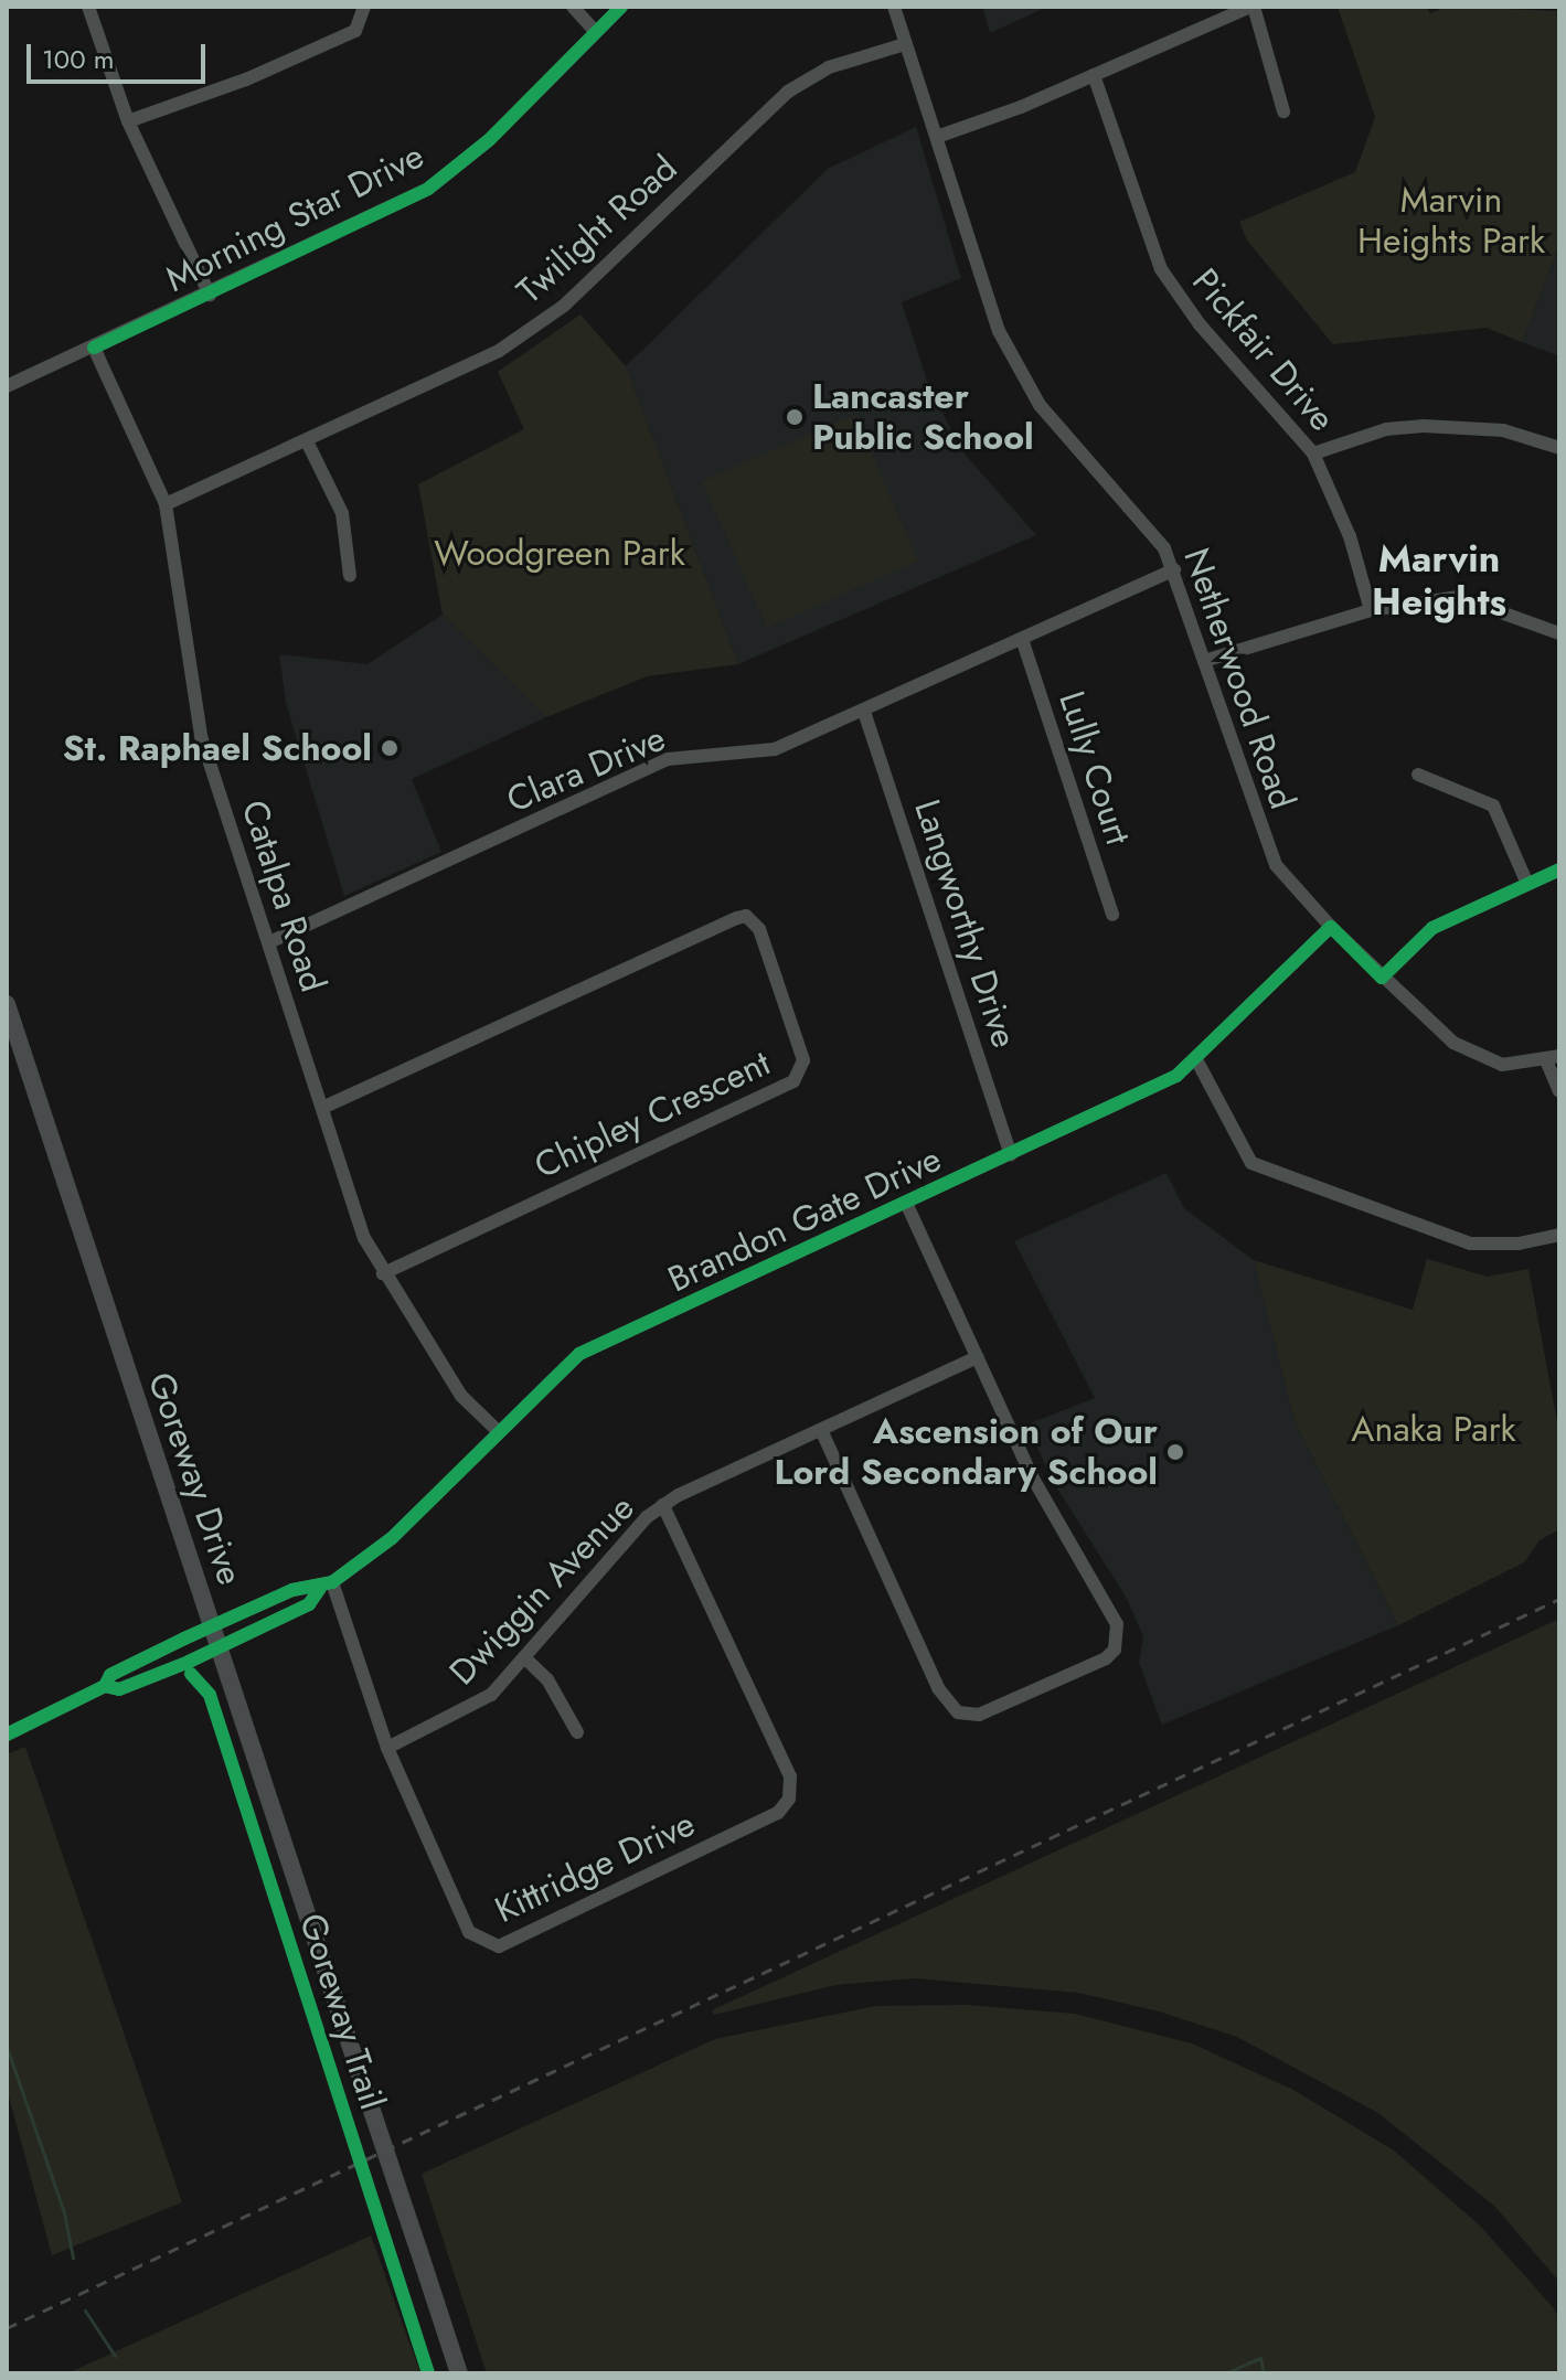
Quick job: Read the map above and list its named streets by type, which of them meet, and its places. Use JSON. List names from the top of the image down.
{
  "streets": {
    "main road": ["Goreway Drive"],
    "street": [
      "Morning Star Drive",
      "Twilight Road",
      "Pickfair Drive",
      "Netherwood Road",
      "Lully Court",
      "Clara Drive",
      "Catalpa Road",
      "Langworthy Drive",
      "Chipley Crescent",
      "Brandon Gate Drive",
      "Dwiggin Avenue",
      "Kittridge Drive"
    ],
    "cycle path": ["Goreway Trail"]
  },
  "crossings": [
    ["Morning Star Drive", "Catalpa Road"],
    ["Twilight Road", "Netherwood Road"],
    ["Twilight Road", "Catalpa Road"],
    ["Netherwood Road", "Clara Drive"],
    ["Netherwood Road", "Brandon Gate Drive"],
    ["Lully Court", "Clara Drive"],
    ["Clara Drive", "Catalpa Road"],
    ["Clara Drive", "Langworthy Drive"],
    ["Catalpa Road", "Chipley Crescent"],
    ["Catalpa Road", "Brandon Gate Drive"],
    ["Langworthy Drive", "Brandon Gate Drive"],
    ["Brandon Gate Drive", "Goreway Drive"],
    ["Brandon Gate Drive", "Kittridge Drive"],
    ["Dwiggin Avenue", "Kittridge Drive"]
  ],
  "districts": ["Marvin Heights"],
  "parks": ["Marvin Heights Park", "Woodgreen Park", "Anaka Park"],
  "places": ["Lancaster Public School", "St. Raphael School", "Ascension of Our Lord Secondary School"],
  "scale_bar": "100 m"
}
